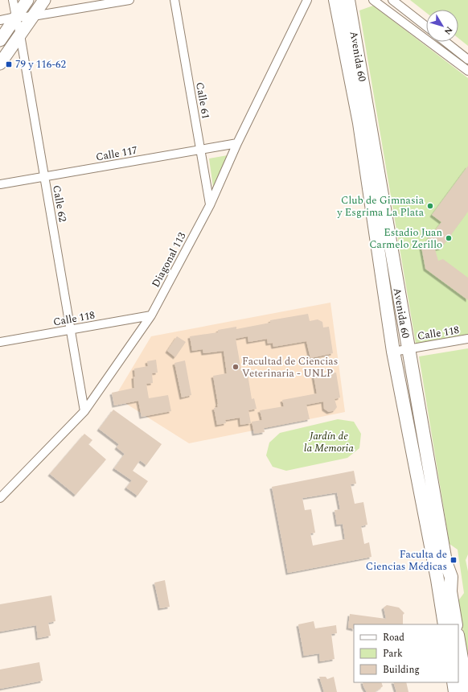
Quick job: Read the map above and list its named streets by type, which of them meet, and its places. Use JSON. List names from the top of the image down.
{
  "streets": {
    "main road": ["Avenida 60"],
    "street": [
      "Calle 61",
      "Calle 117",
      "Calle 62",
      "Diagonal 113",
      "Calle 118"
    ]
  },
  "crossings": [
    ["Avenida 60", "Calle 118"],
    ["Calle 61", "Calle 117"],
    ["Calle 61", "Diagonal 113"],
    ["Calle 117", "Calle 62"],
    ["Calle 117", "Diagonal 113"],
    ["Calle 62", "Diagonal 113"],
    ["Calle 62", "Calle 118"],
    ["Diagonal 113", "Calle 118"]
  ],
  "parks": ["Jardín de la Memoria"],
  "places": {
    "transit": ["79 y 116-62", "Faculta de Ciencias Médicas"],
    "other": ["Club de Gimnasia y Esgrima La Plata", "Estadio Juan Carmelo Zerillo", "Facultad de Ciencias Veterinaria - UNLP"]
  },
  "legend": ["Road", "Park", "Building"],
  "north": "bottom right"
}
